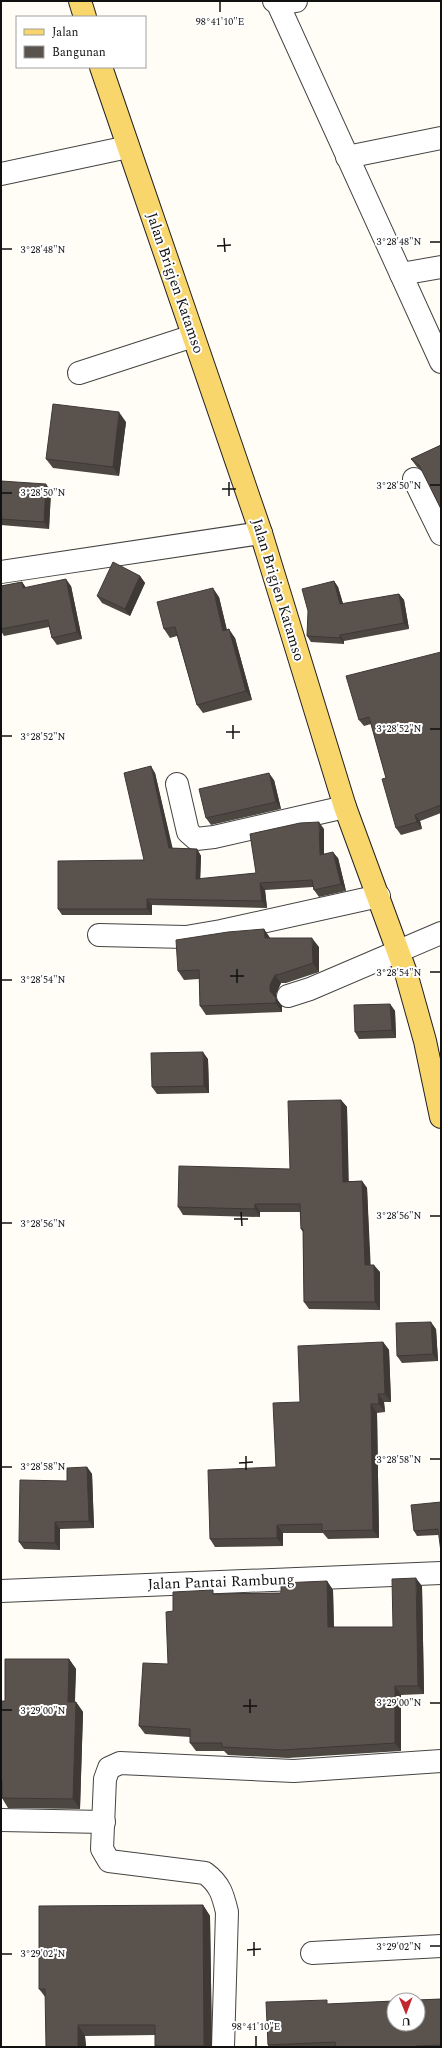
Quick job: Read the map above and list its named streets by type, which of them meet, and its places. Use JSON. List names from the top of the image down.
{
  "streets": {
    "main road": ["Jalan Brigjen Katamso"],
    "street": ["Jalan Pantai Rambung"]
  },
  "legend": ["Jalan", "Bangunan"],
  "north": "bottom",
  "coordinates": [
    "98°41'10\"E",
    "3°28'48\"N",
    "3°28'50\"N",
    "3°28'52\"N",
    "3°28'54\"N",
    "3°28'56\"N",
    "3°28'58\"N",
    "3°29'00\"N",
    "3°29'02\"N"
  ]
}
